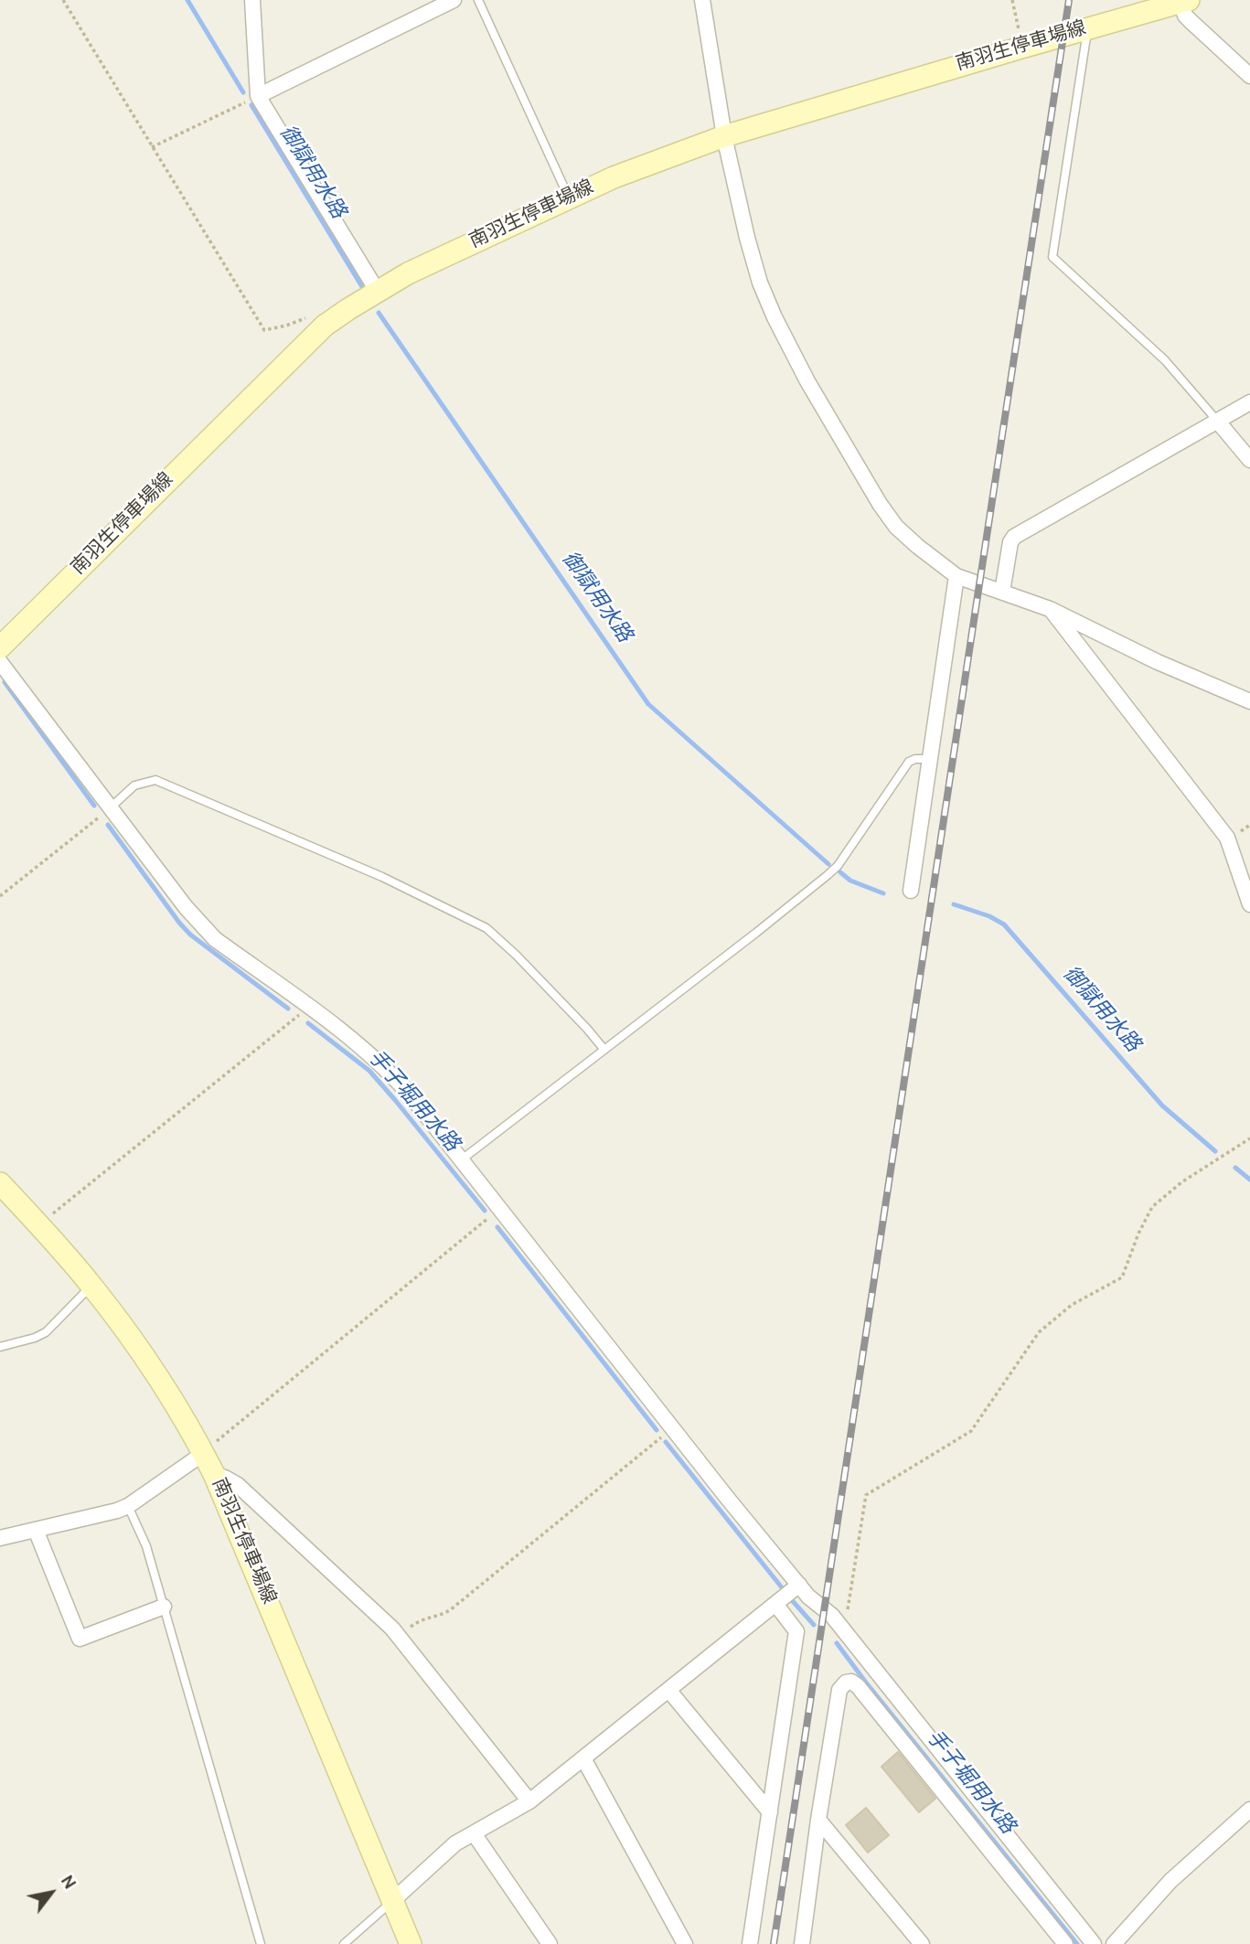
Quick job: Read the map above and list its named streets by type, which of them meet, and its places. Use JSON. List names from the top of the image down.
{
  "streets": {
    "main road": ["南羽生停車場線"]
  },
  "water": ["御獄用水路", "手子堀用水路"],
  "north": "top right"
}
